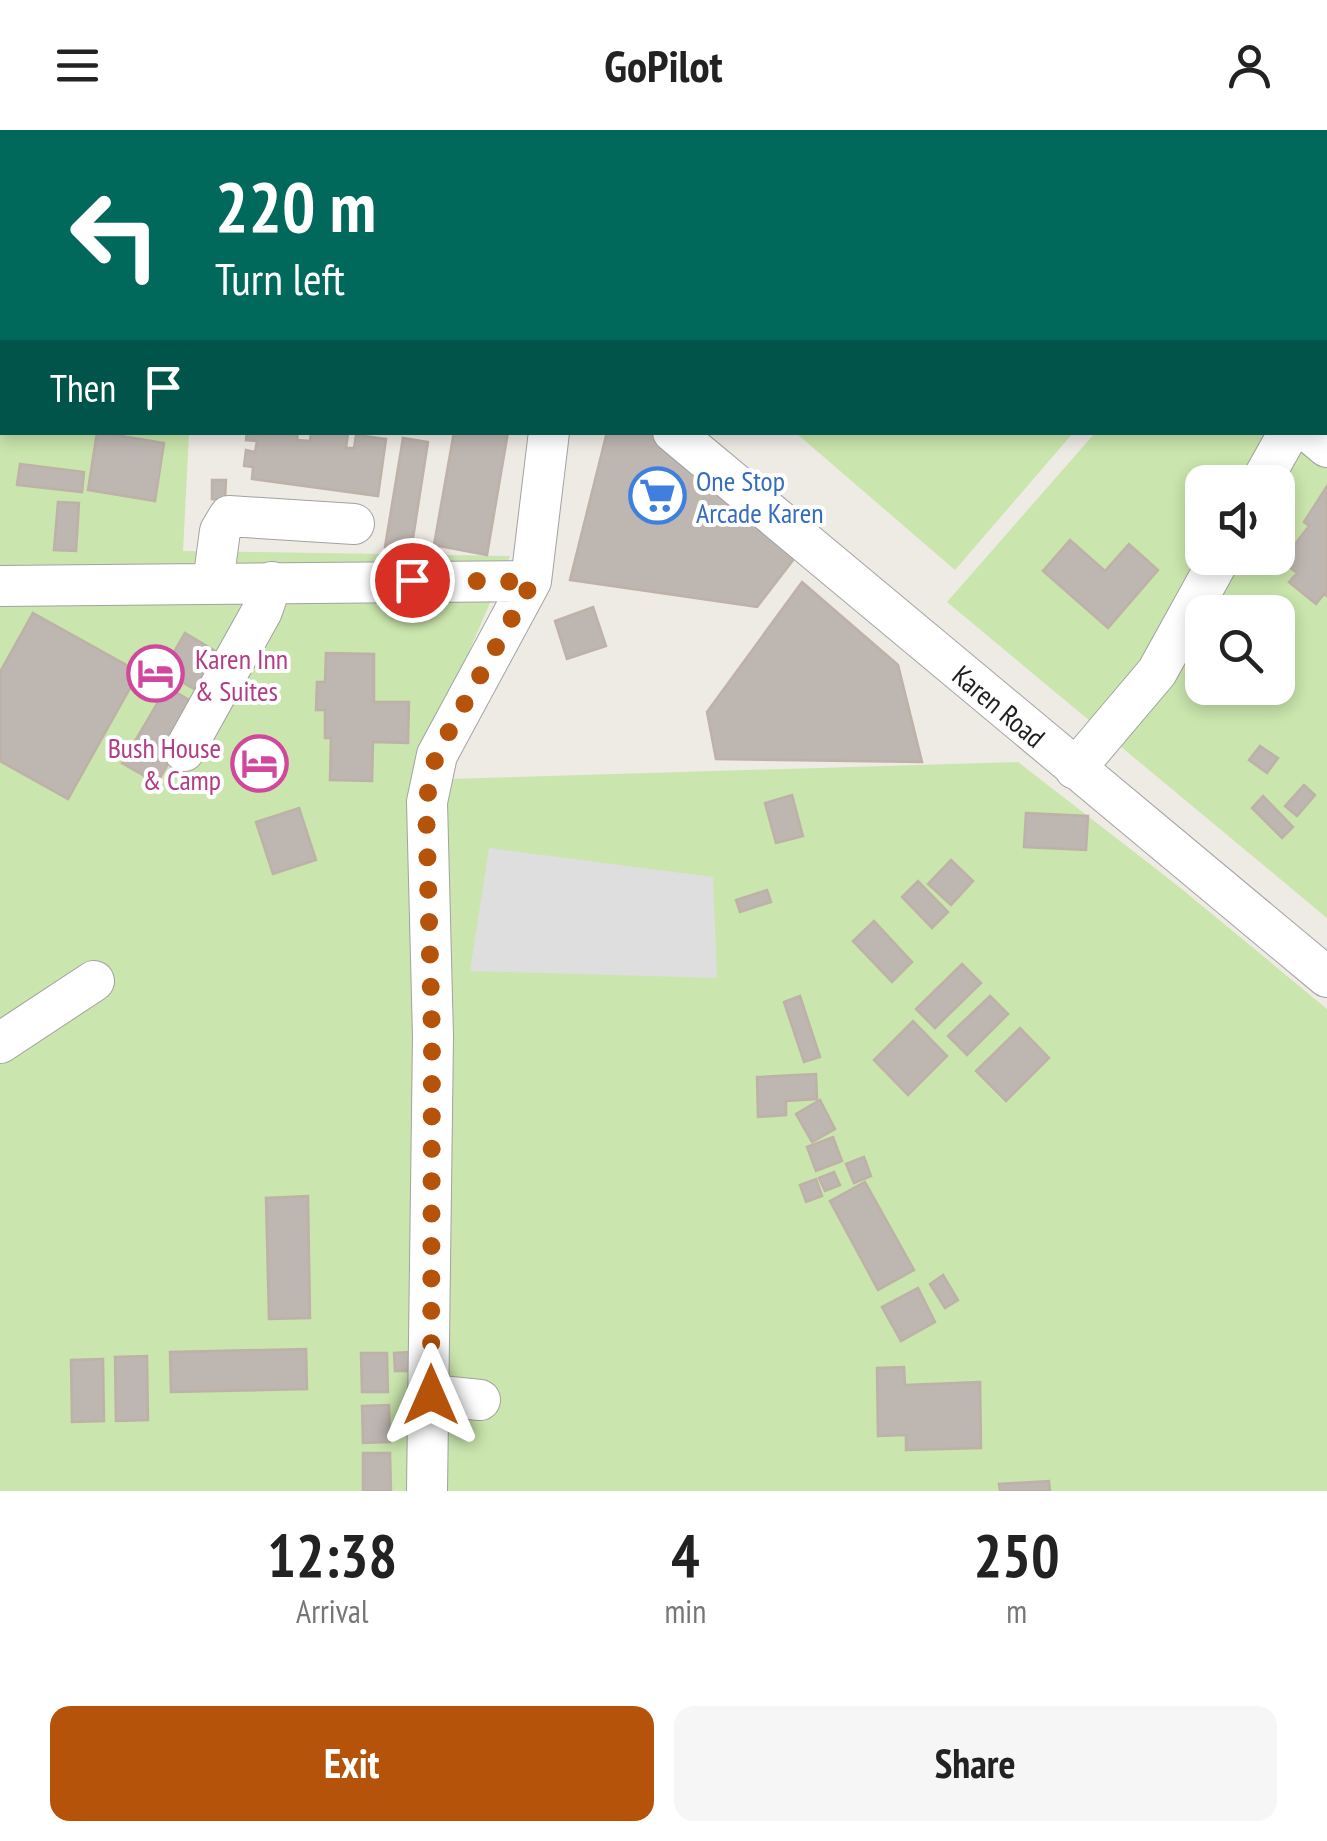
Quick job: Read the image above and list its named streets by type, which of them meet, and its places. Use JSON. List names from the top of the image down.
{
  "streets": {
    "street": ["Karen Road"]
  },
  "places": {
    "supermarket": ["One Stop Arcade Karen"],
    "hotel": ["Karen Inn & Suites", "Bush House & Camp"]
  },
  "page": {
    "header": "GoPilot",
    "turn": ["220 m", "Turn left"],
    "then": "Then",
    "eta": [
      "12:38",
      "Arrival",
      "4",
      "min",
      "250",
      "m"
    ],
    "buttons": ["Exit", "Share"]
  }
}
